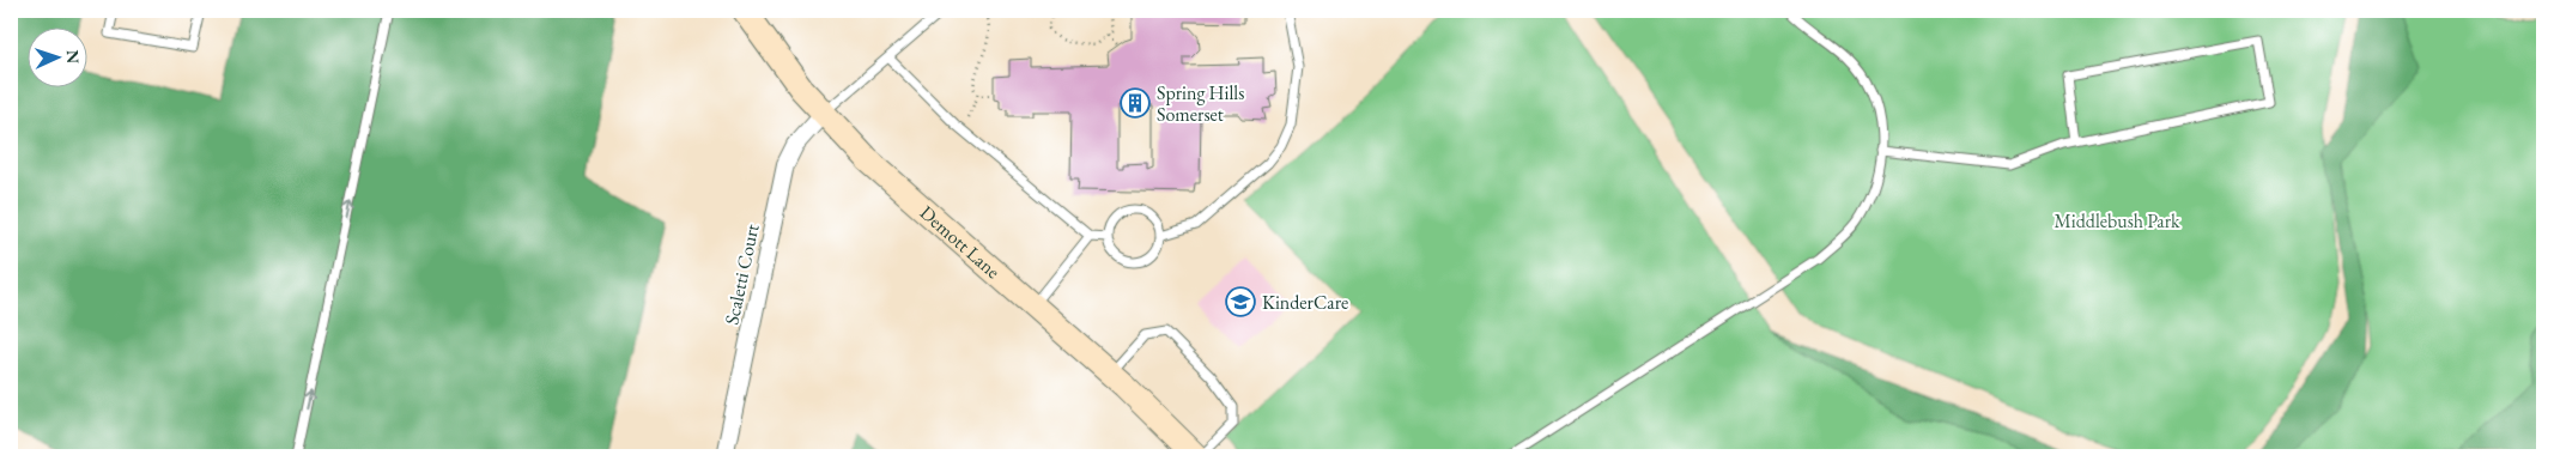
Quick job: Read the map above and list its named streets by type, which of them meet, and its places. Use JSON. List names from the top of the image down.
{
  "streets": {
    "street": ["Demott Lane", "Scaletti Court"]
  },
  "crossings": [
    ["Demott Lane", "Scaletti Court"]
  ],
  "parks": ["Middlebush Park"],
  "places": {
    "building": ["Spring Hills Somerset"],
    "school or university": ["KinderCare"]
  },
  "north": "right"
}
